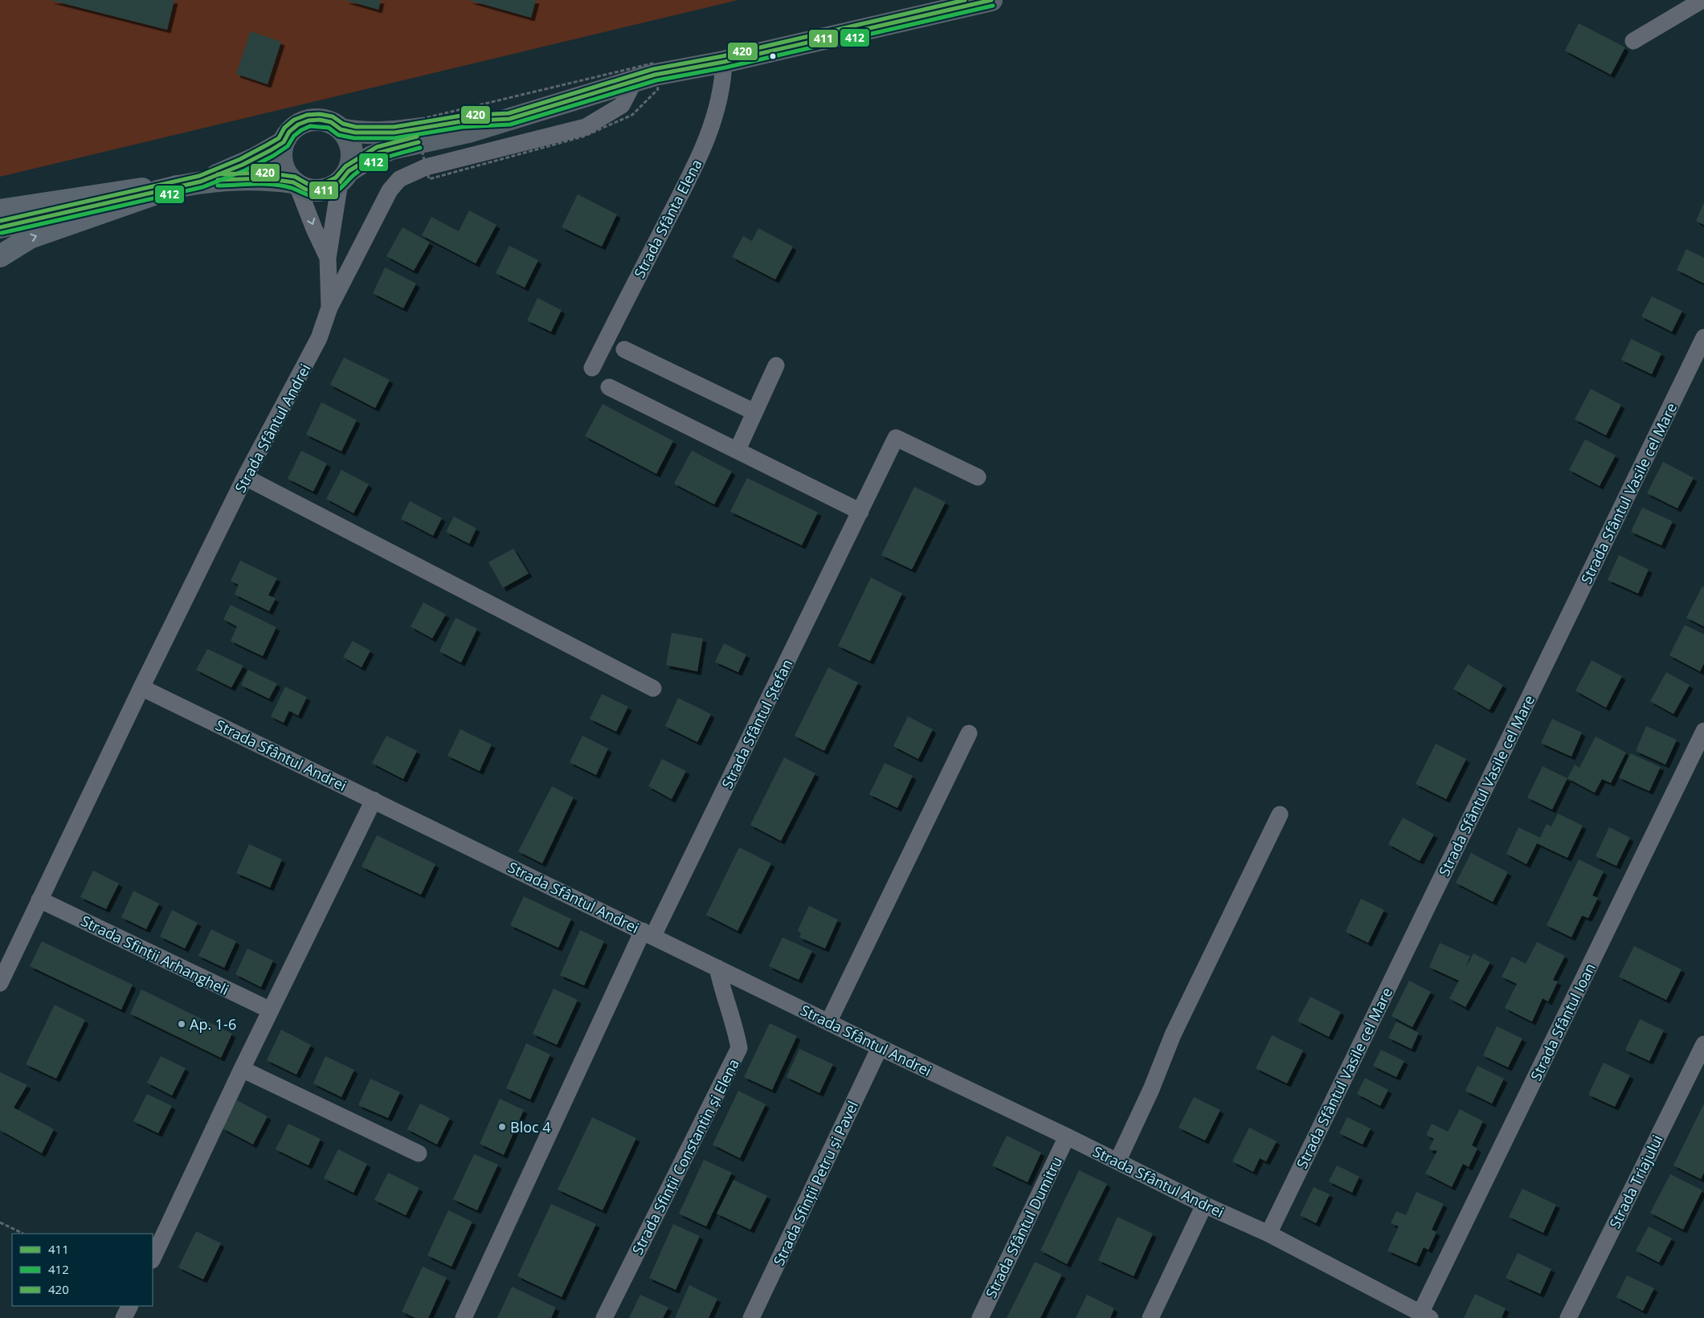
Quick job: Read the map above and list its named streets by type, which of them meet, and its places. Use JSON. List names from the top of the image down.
{
  "streets": {
    "street": [
      "Strada Sfânta Elena",
      "Strada Sfântul Andrei",
      "Strada Sfântul Vasile cel Mare",
      "Strada Sfântul Ștefan",
      "Strada Sfinții Arhangheli",
      "Strada Sfântul Ioan",
      "Strada Sfinții Constantin și Elena",
      "Strada Triajului",
      "Strada Sfinții Petru și Pavel",
      "Strada Sfântul Dumitru"
    ]
  },
  "crossings": [
    ["Strada Sfântul Andrei", "Strada Sfântul Vasile cel Mare"],
    ["Strada Sfântul Andrei", "Strada Sfântul Ștefan"],
    ["Strada Sfântul Andrei", "Strada Sfântul Ioan"],
    ["Strada Sfântul Andrei", "Strada Sfinții Constantin și Elena"],
    ["Strada Sfântul Andrei", "Strada Sfinții Petru și Pavel"],
    ["Strada Sfântul Andrei", "Strada Sfântul Dumitru"]
  ],
  "places": ["Ap. 1-6", "Bloc 4"],
  "lines": ["transit line 411", "transit line 420", "transit line 412"],
  "legend": ["411", "412", "420"]
}
